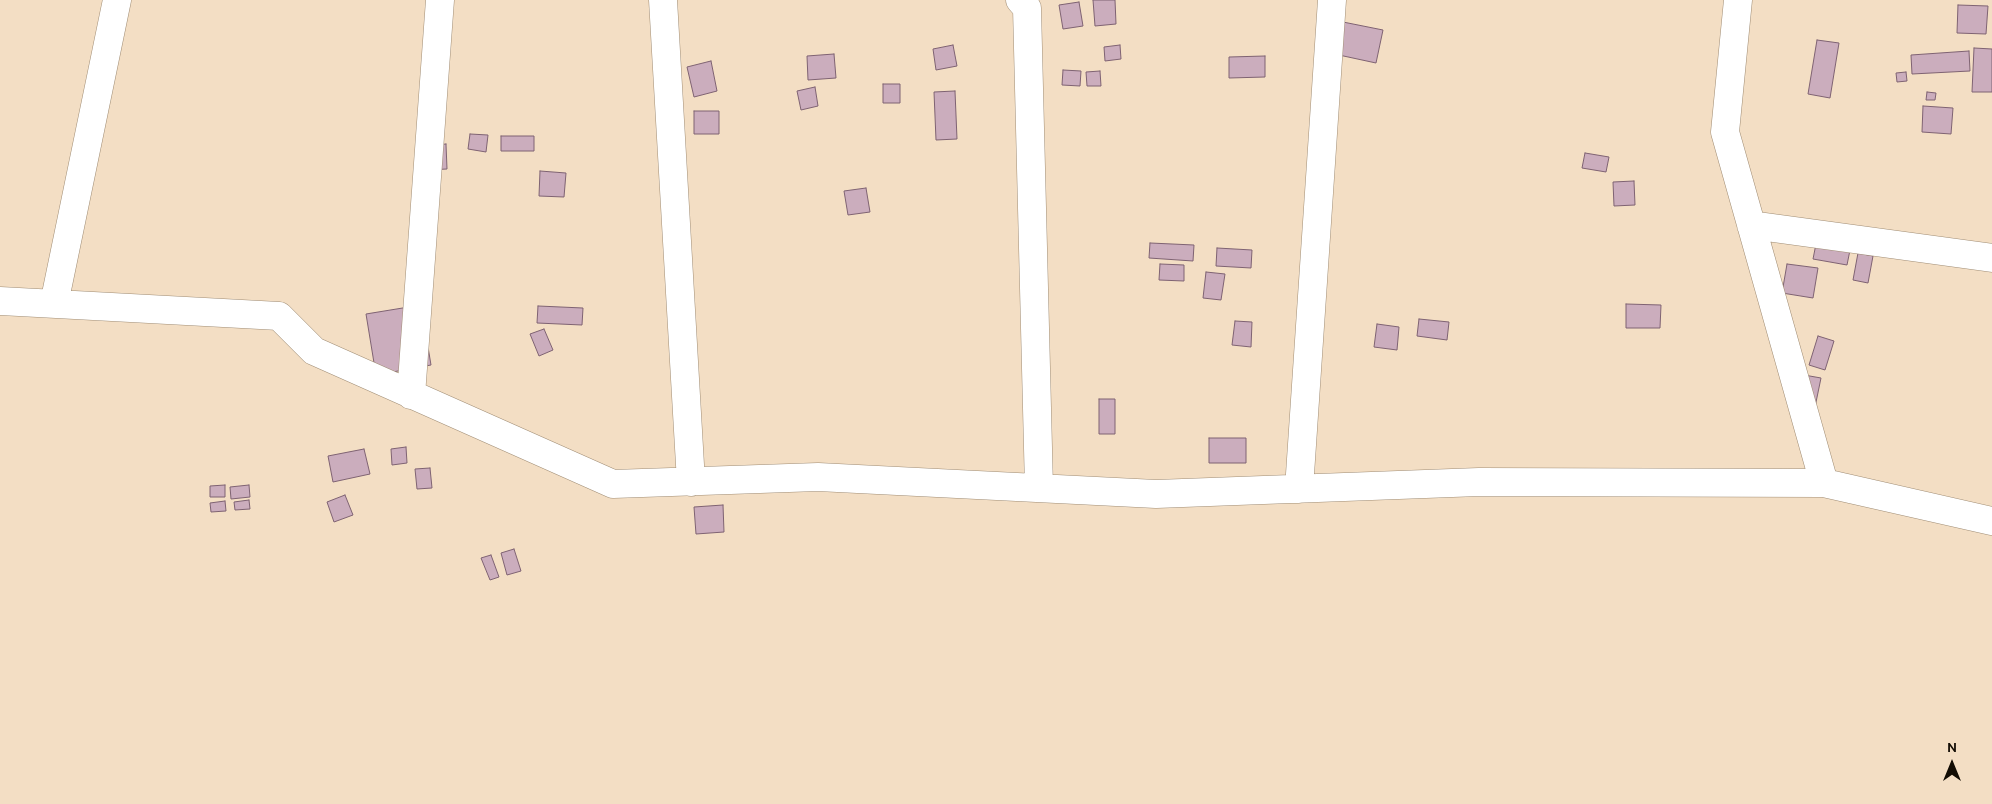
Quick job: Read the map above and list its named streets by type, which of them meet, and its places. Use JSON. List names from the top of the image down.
{
  "north": "top"
}
